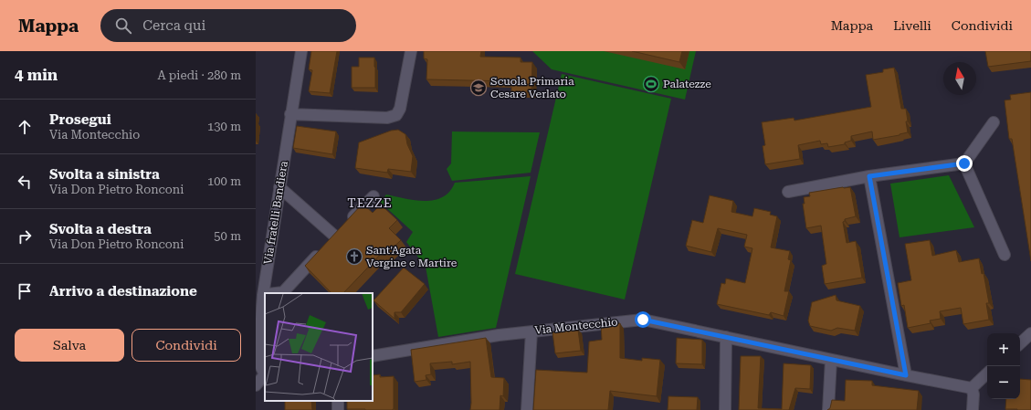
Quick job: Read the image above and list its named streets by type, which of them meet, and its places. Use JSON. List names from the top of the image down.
{
  "streets": {
    "street": ["Via fratelli Bandiera", "Via Montecchio"]
  },
  "districts": ["TEZZE"],
  "places": {
    "sports": ["Palatezze"],
    "school or university": ["Scuola Primaria Cesare Verlato"],
    "church": ["Sant'Agata Vergine e Martire"]
  },
  "north": "top",
  "page": {
    "header": "Mappa",
    "search": "Cerca qui",
    "nav": ["Mappa", "Livelli", "Condividi"],
    "heading": ["4 min", "A piedi · 280 m"],
    "list": [
      ["Prosegui", "Via Montecchio", "130 m"],
      ["Svolta a sinistra", "Via Don Pietro Ronconi", "100 m"],
      ["Svolta a destra", "Via Don Pietro Ronconi", "50 m"],
      "Arrivo a destinazione"
    ],
    "buttons": ["Salva", "Condividi"],
    "map_buttons": ["+", "−"]
  }
}
